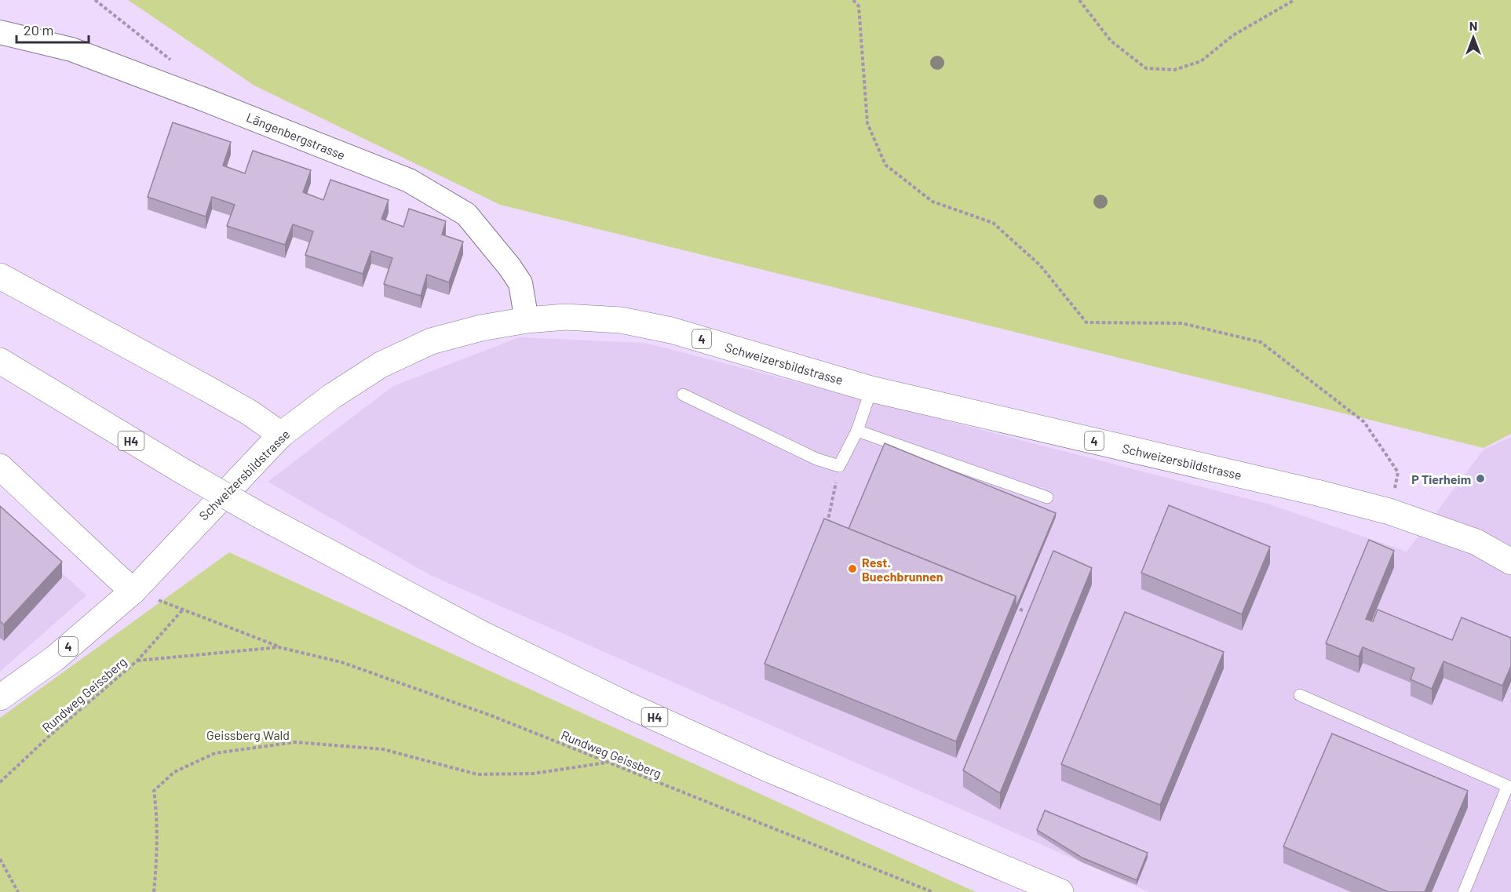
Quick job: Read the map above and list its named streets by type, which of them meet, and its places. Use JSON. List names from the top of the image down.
{
  "streets": {
    "main road": ["4", "Schweizersbildstrasse", "H4"],
    "street": ["Längenbergstrasse"],
    "path": ["Rundweg Geissberg"]
  },
  "crossings": [
    ["Längenbergstrasse", "Schweizersbildstrasse"],
    ["Schweizersbildstrasse", "Rundweg Geissberg"]
  ],
  "parks": ["Geissberg Wald"],
  "places": ["P Tierheim", "Rest. Buechbrunnen"],
  "scale_bar": "20 m",
  "north": "top"
}
